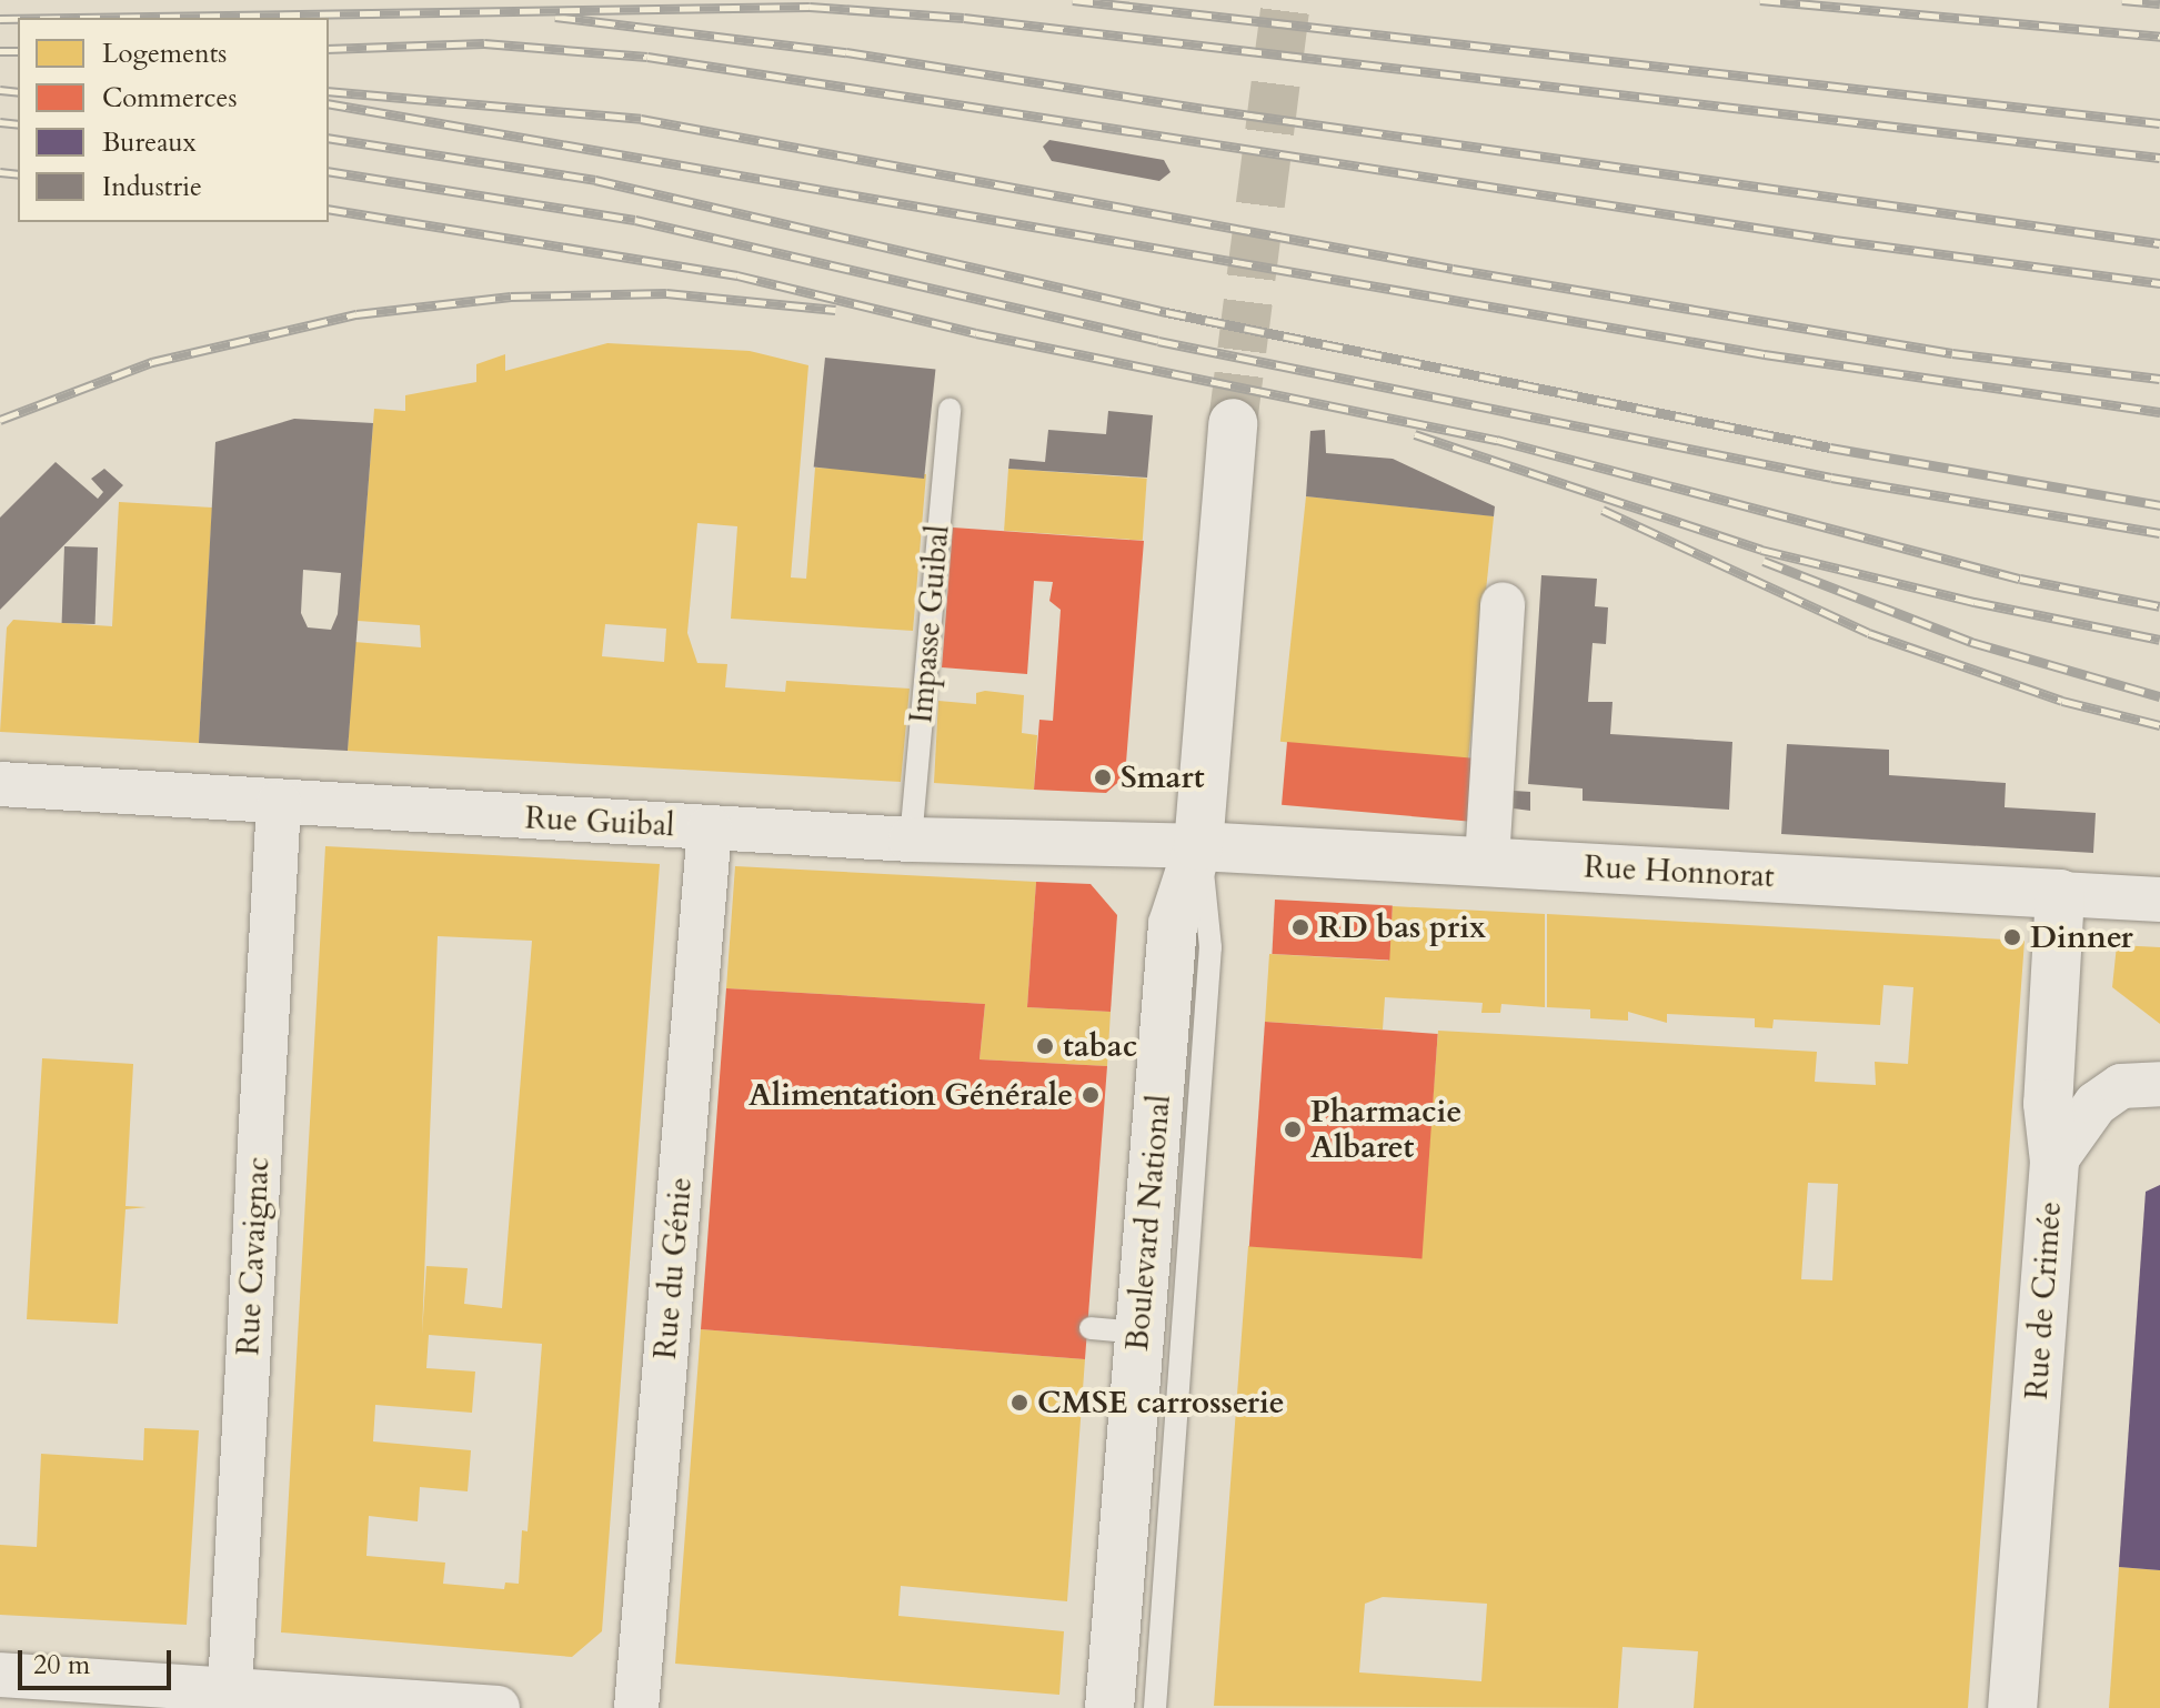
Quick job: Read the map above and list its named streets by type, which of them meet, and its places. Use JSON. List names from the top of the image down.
{
  "streets": {
    "street": [
      "Rue Guibal",
      "Rue Honnorat",
      "Boulevard National",
      "Rue Cavaignac",
      "Rue du Génie",
      "Rue de Crimée"
    ],
    "lane": ["Impasse Guibal"]
  },
  "crossings": [
    ["Impasse Guibal", "Rue Guibal"],
    ["Rue Guibal", "Rue Honnorat"],
    ["Rue Guibal", "Boulevard National"],
    ["Rue Guibal", "Rue Cavaignac"],
    ["Rue Guibal", "Rue du Génie"],
    ["Rue Honnorat", "Boulevard National"],
    ["Rue Honnorat", "Rue de Crimée"]
  ],
  "places": [
    "Smart",
    "RD bas prix",
    "Dinner",
    "tabac",
    "Alimentation Générale",
    "Pharmacie Albaret",
    "CMSE carrosserie"
  ],
  "legend": [
    "Logements",
    "Commerces",
    "Bureaux",
    "Industrie"
  ],
  "scale_bar": "20 m"
}
